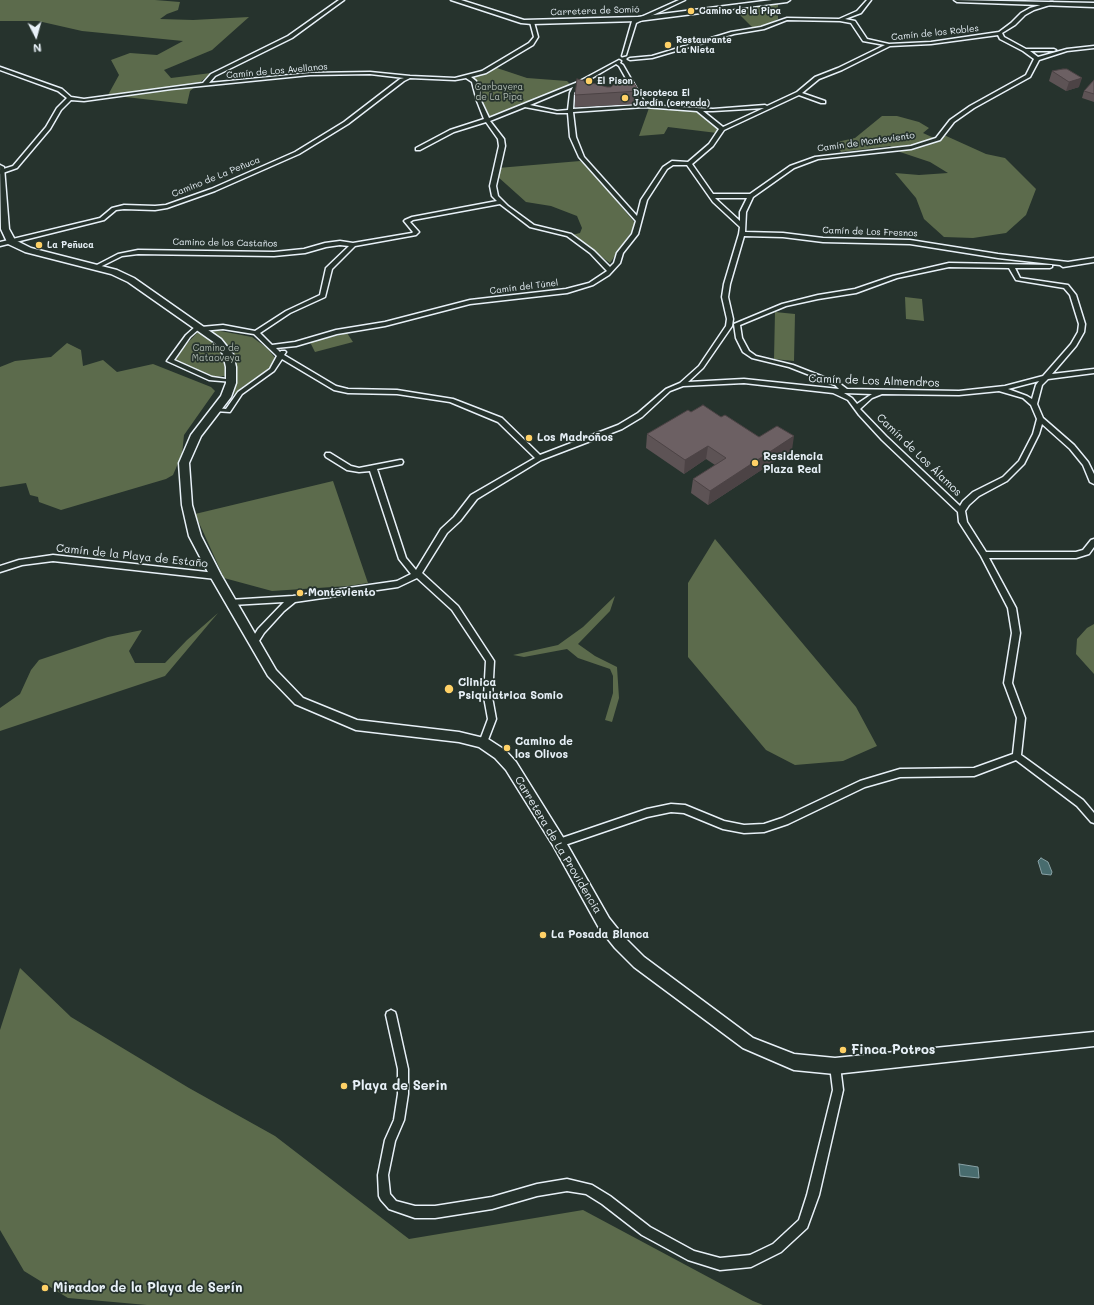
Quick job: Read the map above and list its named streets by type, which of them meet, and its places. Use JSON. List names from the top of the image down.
{
  "streets": {
    "street": [
      "Carretera de Somió",
      "Camín de los Robles",
      "Camín de Los Avellanos",
      "Camín de Monteviento",
      "Camino de La Peñuca",
      "Camín de Los Fresnos",
      "Camino de los Castaños",
      "Camín del Túnel",
      "Camín de Los Almendros",
      "Camín de Los Álamos",
      "Camín de la Playa de Estaño",
      "Carretera de La Providencia"
    ]
  },
  "crossings": [
    ["Carretera de Somió", "Camín de Los Avellanos"],
    ["Camín de Los Avellanos", "Camino de La Peñuca"],
    ["Camín de Monteviento", "Camín de Los Fresnos"],
    ["Camín de Monteviento", "Camín de Los Almendros"],
    ["Camino de La Peñuca", "Carretera de La Providencia"],
    ["Camino de los Castaños", "Carretera de La Providencia"],
    ["Camín de Los Almendros", "Camín de Los Álamos"],
    ["Camín de la Playa de Estaño", "Carretera de La Providencia"]
  ],
  "parks": ["Carbayera de La Pipa", "Camino de Mataoveya"],
  "places": [
    "Camino de la Pipa",
    "Restaurante La Nieta",
    "El Pison",
    "Discoteca El Jardín (cerrada)",
    "La Peñuca",
    "Los Madroños",
    "Residencia Plaza Real",
    "Monteviento",
    "Clinica Psiquiatrica Somio",
    "Camino de los Olivos",
    "La Posada Blanca",
    "Finca Potros",
    "Playa de Serin",
    "Mirador de la Playa de Serín"
  ],
  "north": "bottom"
}
